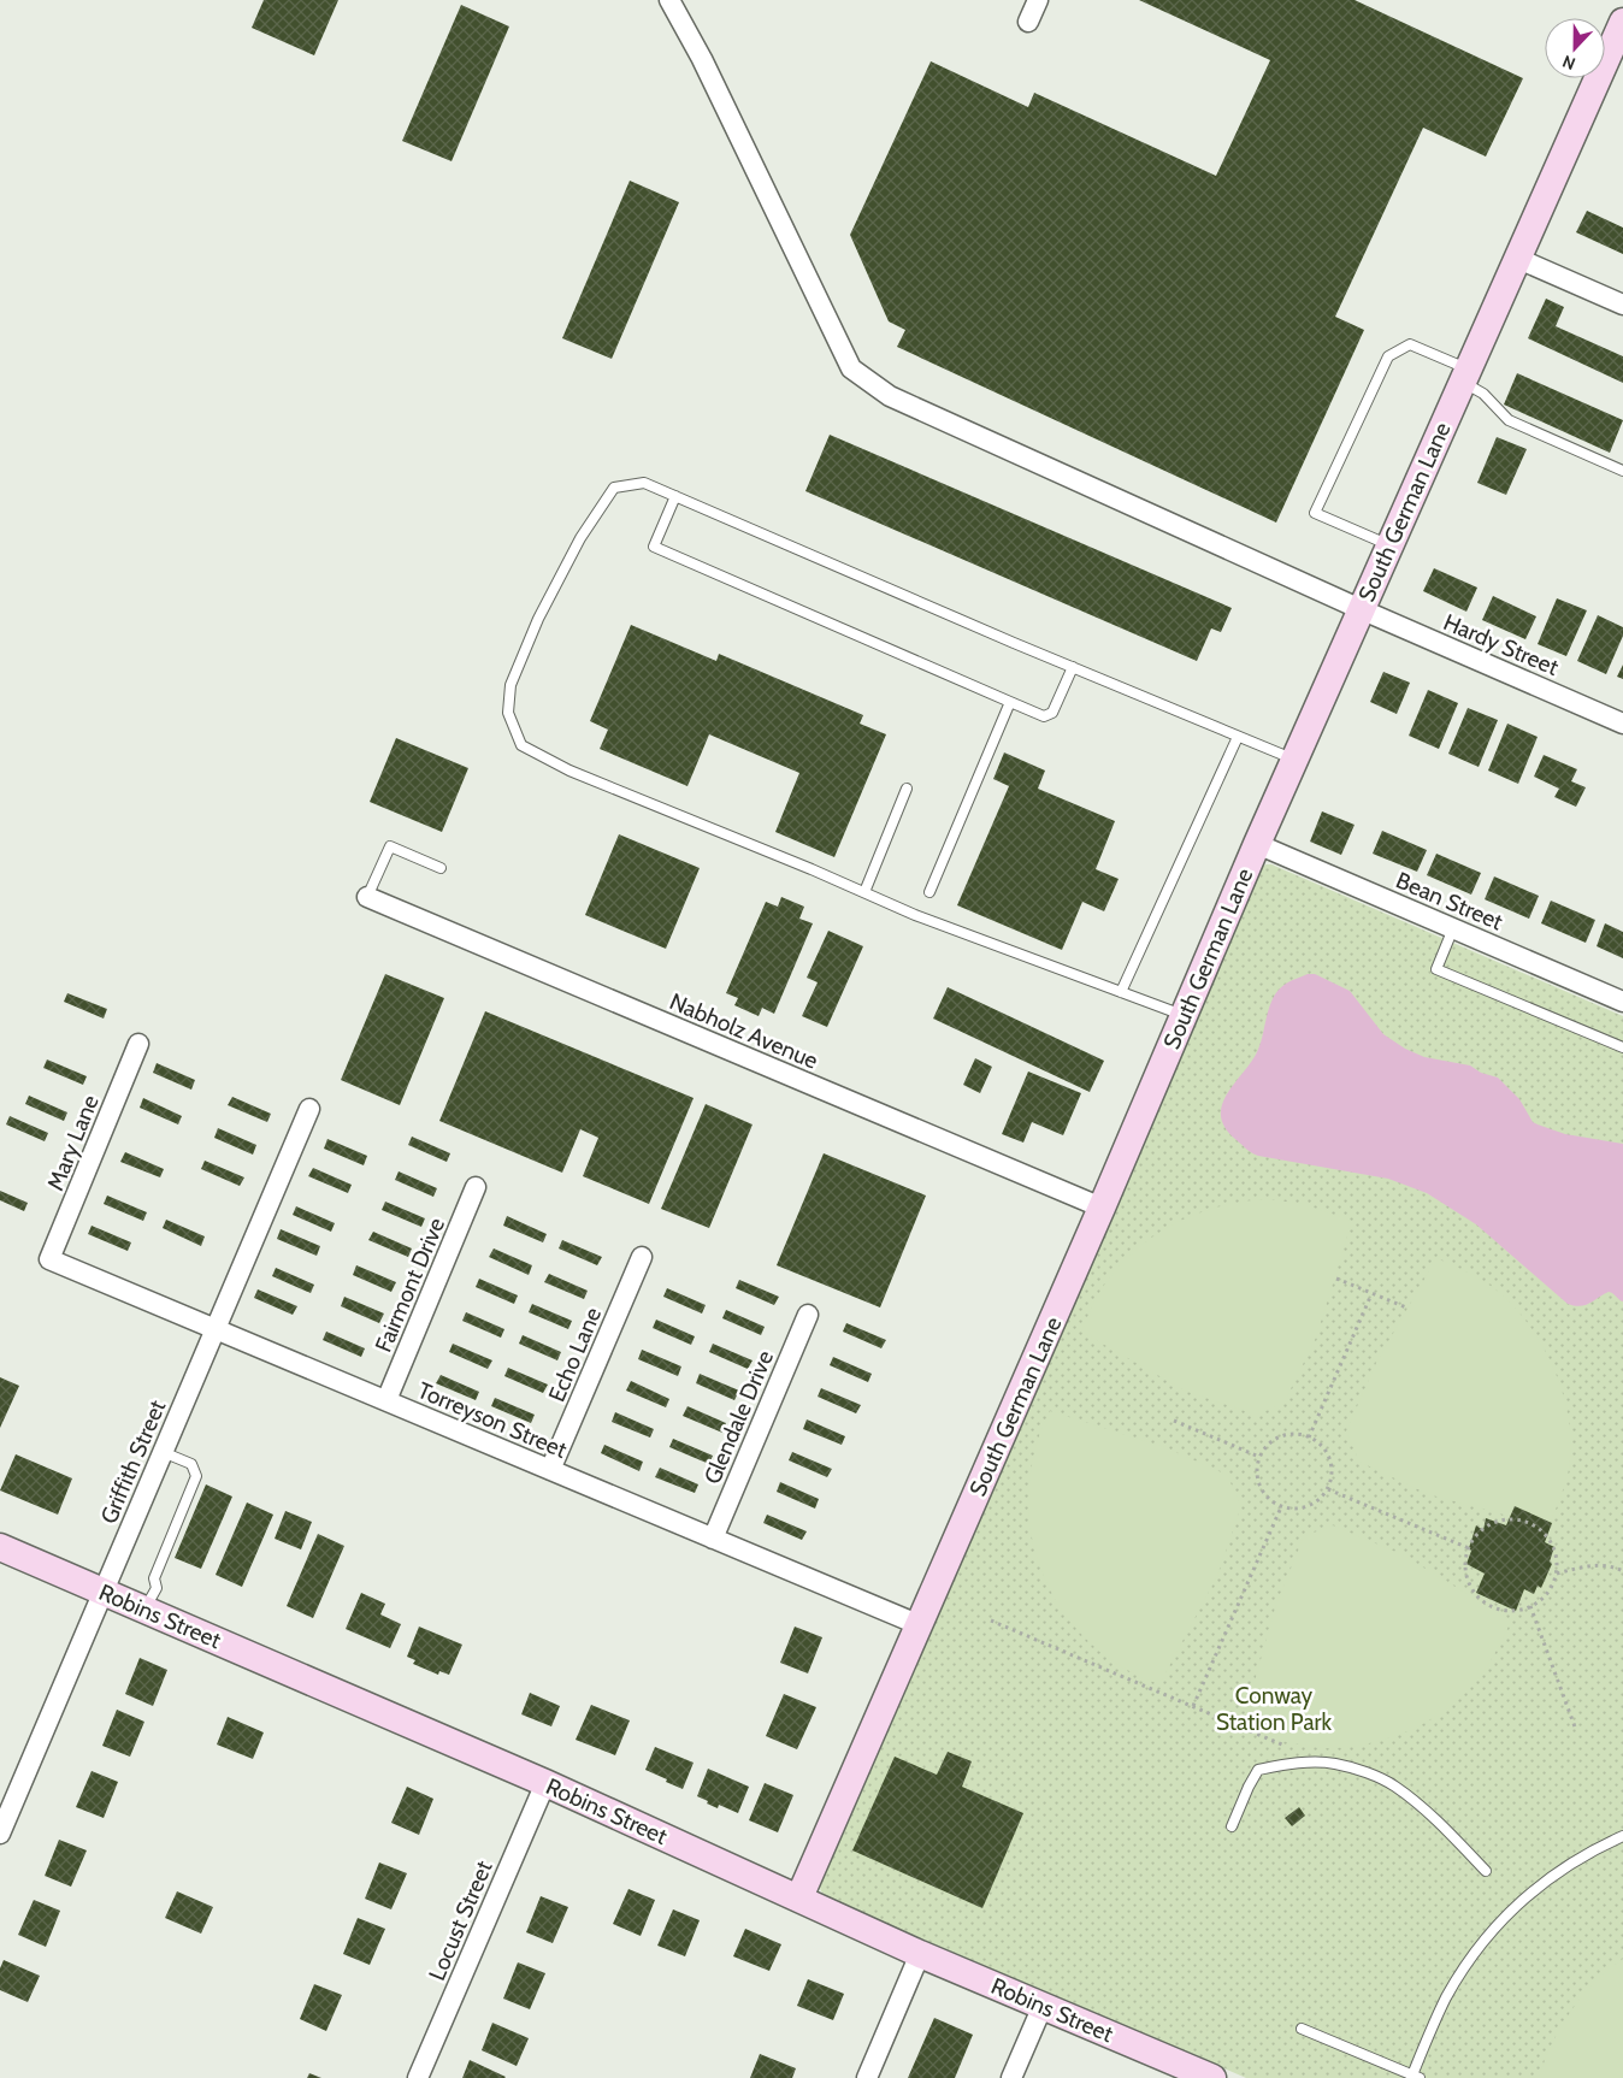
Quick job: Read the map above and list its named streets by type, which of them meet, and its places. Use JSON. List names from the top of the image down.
{
  "streets": {
    "street": [
      "South German Lane",
      "Hardy Street",
      "Bean Street",
      "Nabholz Avenue",
      "Mary Lane",
      "Fairmont Drive",
      "Echo Lane",
      "Glendale Drive",
      "Torreyson Street",
      "Griffith Street",
      "Robins Street",
      "Locust Street"
    ]
  },
  "crossings": [
    ["South German Lane", "Hardy Street"],
    ["South German Lane", "Bean Street"],
    ["South German Lane", "Nabholz Avenue"],
    ["South German Lane", "Torreyson Street"],
    ["South German Lane", "Robins Street"],
    ["Mary Lane", "Torreyson Street"],
    ["Fairmont Drive", "Torreyson Street"],
    ["Echo Lane", "Torreyson Street"],
    ["Glendale Drive", "Torreyson Street"],
    ["Torreyson Street", "Griffith Street"],
    ["Griffith Street", "Robins Street"],
    ["Robins Street", "Locust Street"]
  ],
  "parks": ["Conway Station Park"],
  "north": "bottom"
}
